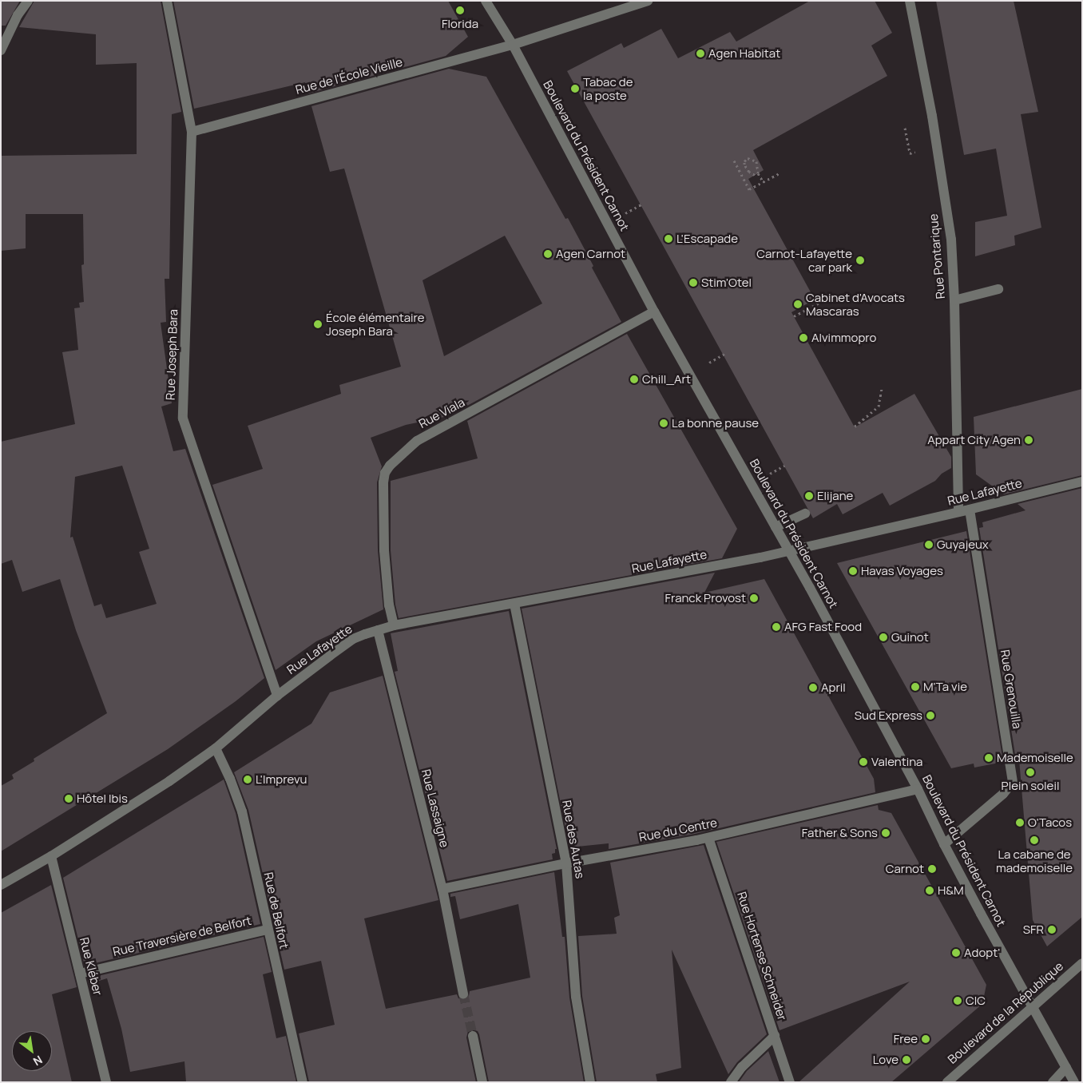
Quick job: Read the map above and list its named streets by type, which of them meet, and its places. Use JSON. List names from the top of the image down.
{
  "streets": {
    "street": [
      "Rue de l'École Vieille",
      "Boulevard du Président Carnot",
      "Rue Pontarique",
      "Rue Joseph Bara",
      "Rue Viala",
      "Rue Lafayette",
      "Rue Grenouilla",
      "Rue Lassaigne",
      "Rue du Centre",
      "Rue des Autas",
      "Rue de Belfort",
      "Rue Traversière de Belfort",
      "Rue Hortense Schneider",
      "Rue Kléber",
      "Boulevard de la République"
    ]
  },
  "crossings": [
    ["Rue de l'École Vieille", "Boulevard du Président Carnot"],
    ["Rue de l'École Vieille", "Rue Joseph Bara"],
    ["Boulevard du Président Carnot", "Rue Viala"],
    ["Boulevard du Président Carnot", "Rue Lafayette"],
    ["Boulevard du Président Carnot", "Rue Grenouilla"],
    ["Boulevard du Président Carnot", "Rue du Centre"],
    ["Boulevard du Président Carnot", "Boulevard de la République"],
    ["Rue Pontarique", "Rue Lafayette"],
    ["Rue Joseph Bara", "Rue Lafayette"],
    ["Rue Viala", "Rue Lafayette"],
    ["Rue Lafayette", "Rue Grenouilla"],
    ["Rue Lafayette", "Rue Lassaigne"],
    ["Rue Lafayette", "Rue des Autas"],
    ["Rue Lafayette", "Rue de Belfort"],
    ["Rue Lafayette", "Rue Kléber"],
    ["Rue Lassaigne", "Rue du Centre"],
    ["Rue du Centre", "Rue des Autas"],
    ["Rue du Centre", "Rue Hortense Schneider"],
    ["Rue de Belfort", "Rue Traversière de Belfort"],
    ["Rue Traversière de Belfort", "Rue Kléber"]
  ],
  "places": [
    "Florida",
    "Agen Habitat",
    "Tabac de la poste",
    "L'Escapade",
    "Agen Carnot",
    "Carnot-Lafayette car park",
    "Stim'Otel",
    "Cabinet d'Avocats Mascaras",
    "École élémentaire Joseph Bara",
    "Alvimmopro",
    "Chill_Art",
    "La bonne pause",
    "Appart City Agen",
    "Elijane",
    "Guyajeux",
    "Havas Voyages",
    "Franck Provost",
    "AFG Fast Food",
    "Guinot",
    "M'Ta vie",
    "April",
    "Sud Express",
    "Mademoiselle",
    "Valentina",
    "Plein soleil",
    "L'Imprevu",
    "Hôtel Ibis",
    "O'Tacos",
    "Father & Sons",
    "La cabane de mademoiselle",
    "Carnot",
    "H&M",
    "SFR",
    "Adopt'",
    "CIC",
    "Free",
    "Love"
  ],
  "north": "bottom right"
}
